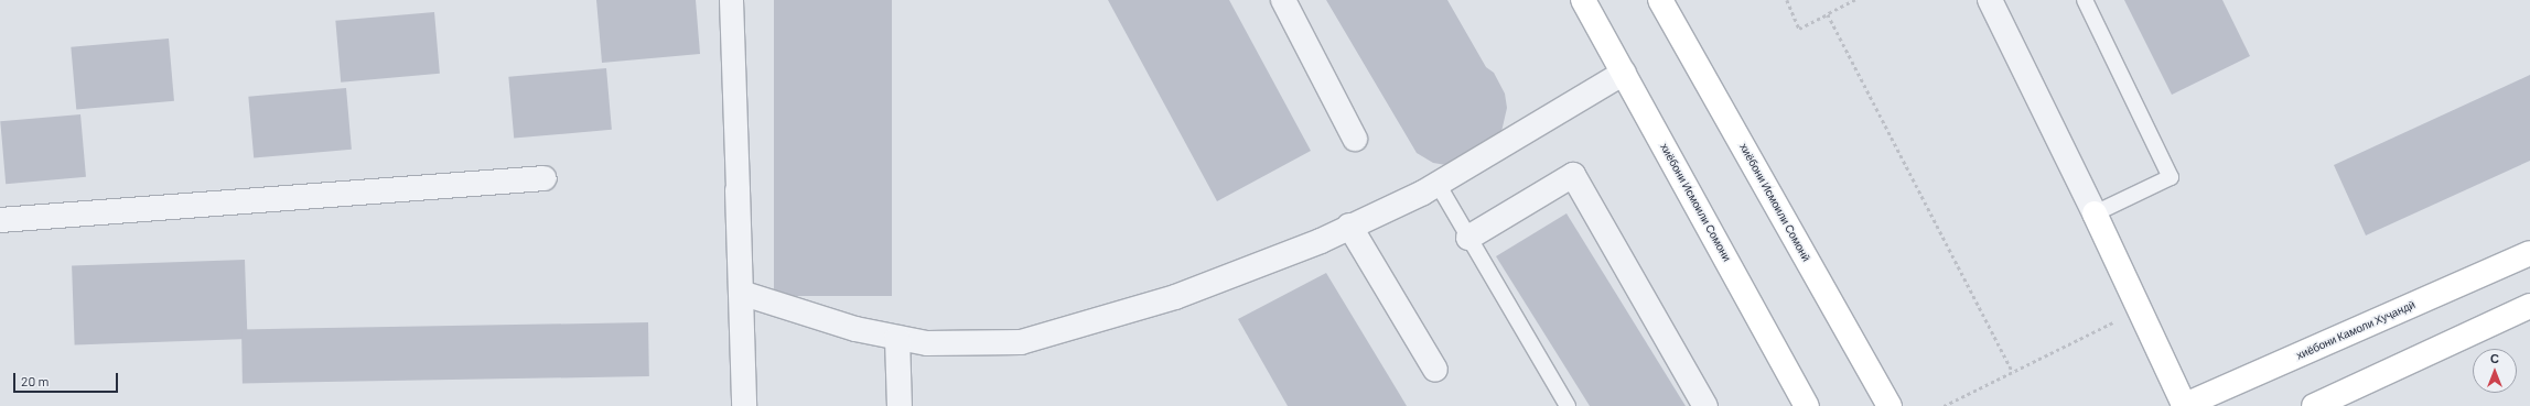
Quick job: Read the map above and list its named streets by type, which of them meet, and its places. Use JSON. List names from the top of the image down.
{
  "streets": {
    "main road": ["хиёбони Исмоили Сомони", "хиёбони Исмоили Сомонӣ", "хиёбони Камоли Хуҷандӣ"]
  },
  "scale_bar": "20 m",
  "north": "top"
}
